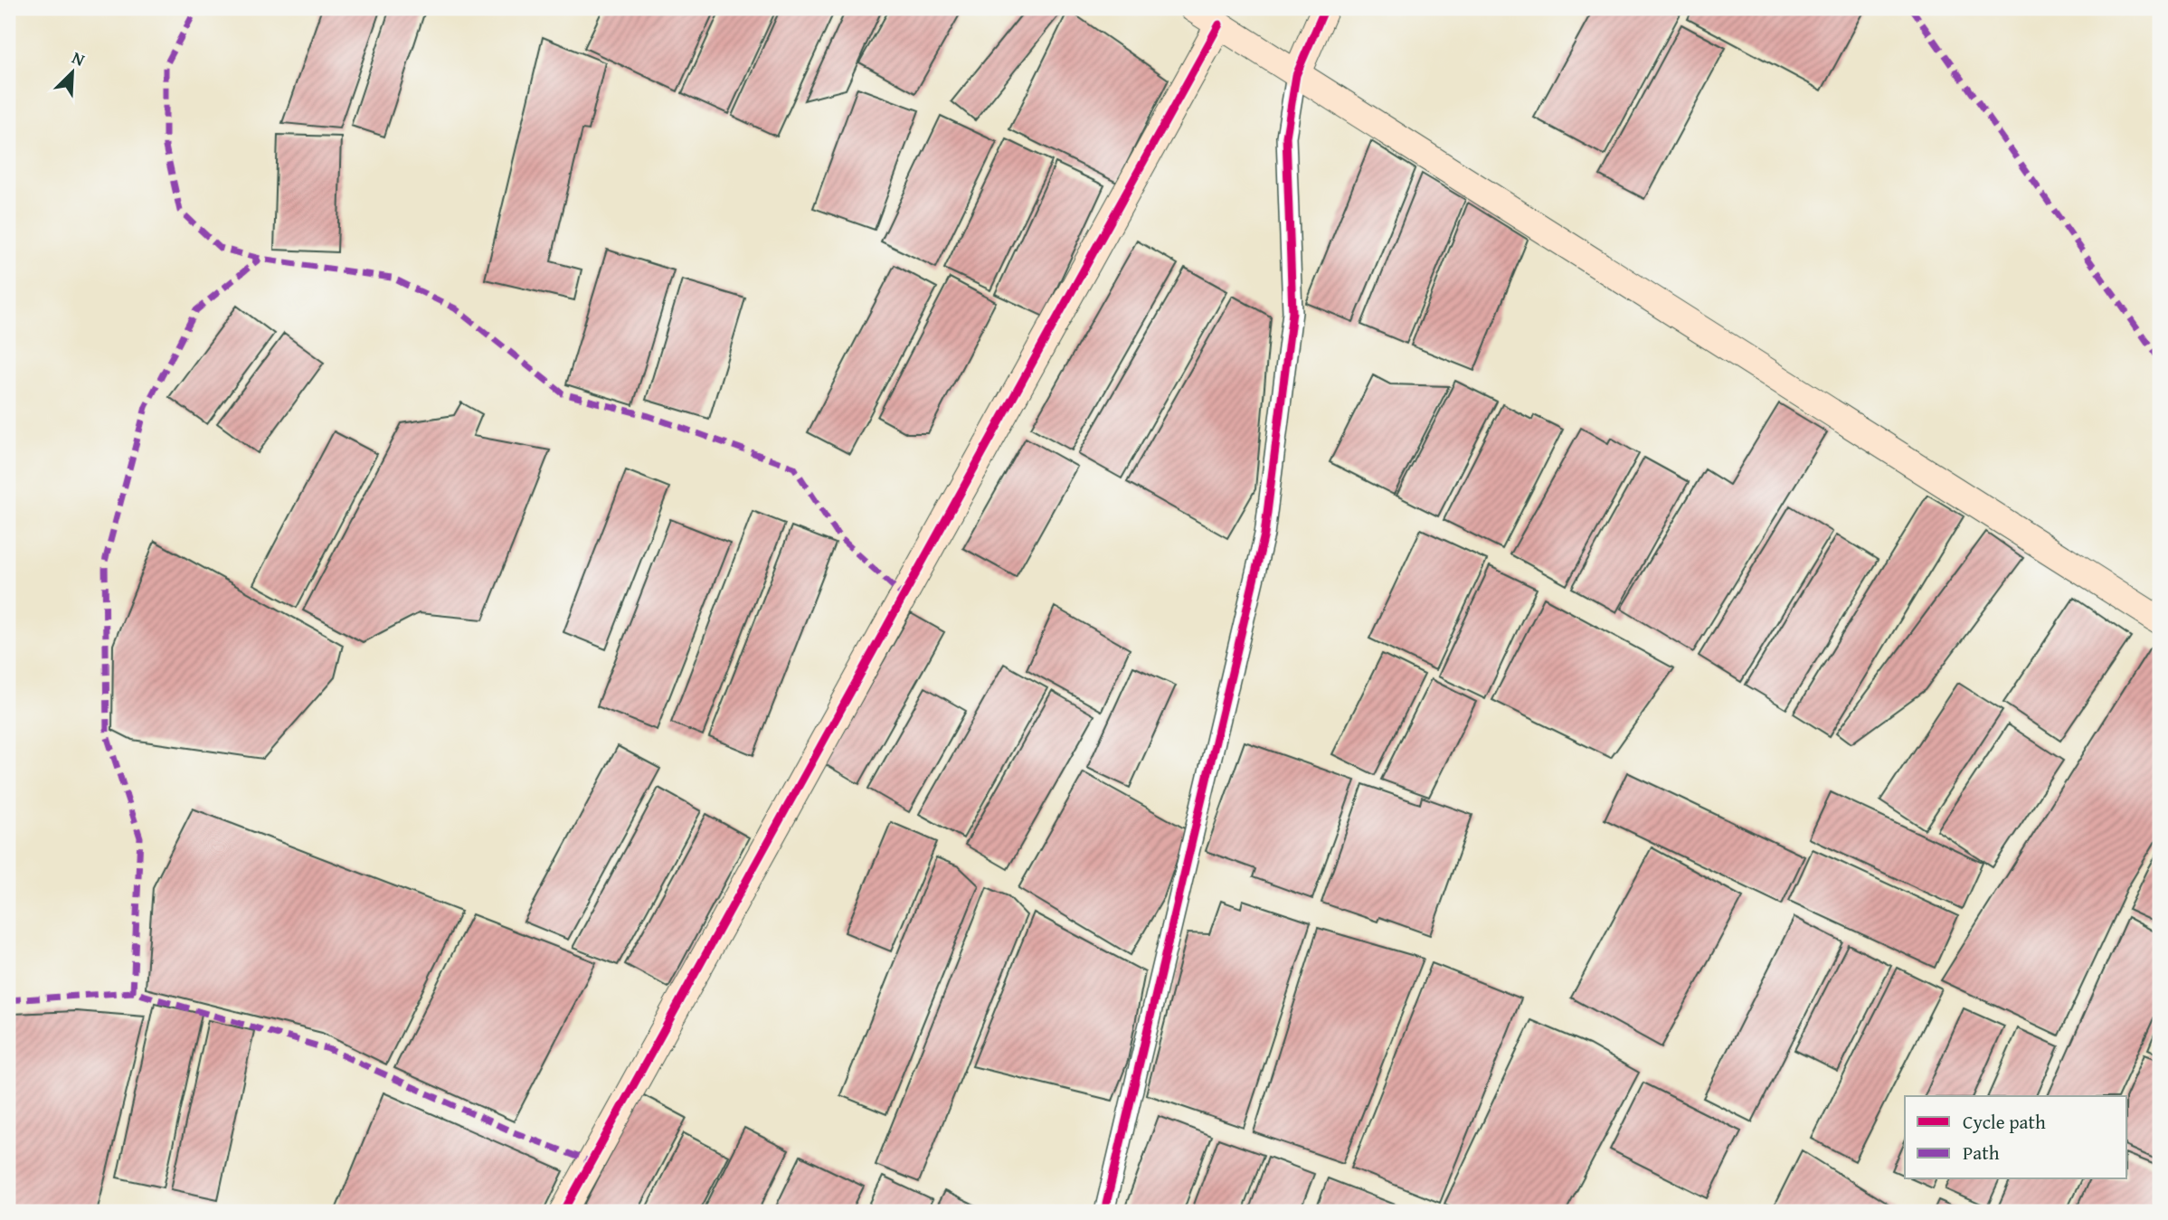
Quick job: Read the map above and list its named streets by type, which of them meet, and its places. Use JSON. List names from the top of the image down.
{
  "legend": ["Cycle path", "Path"],
  "north": "top right"
}
